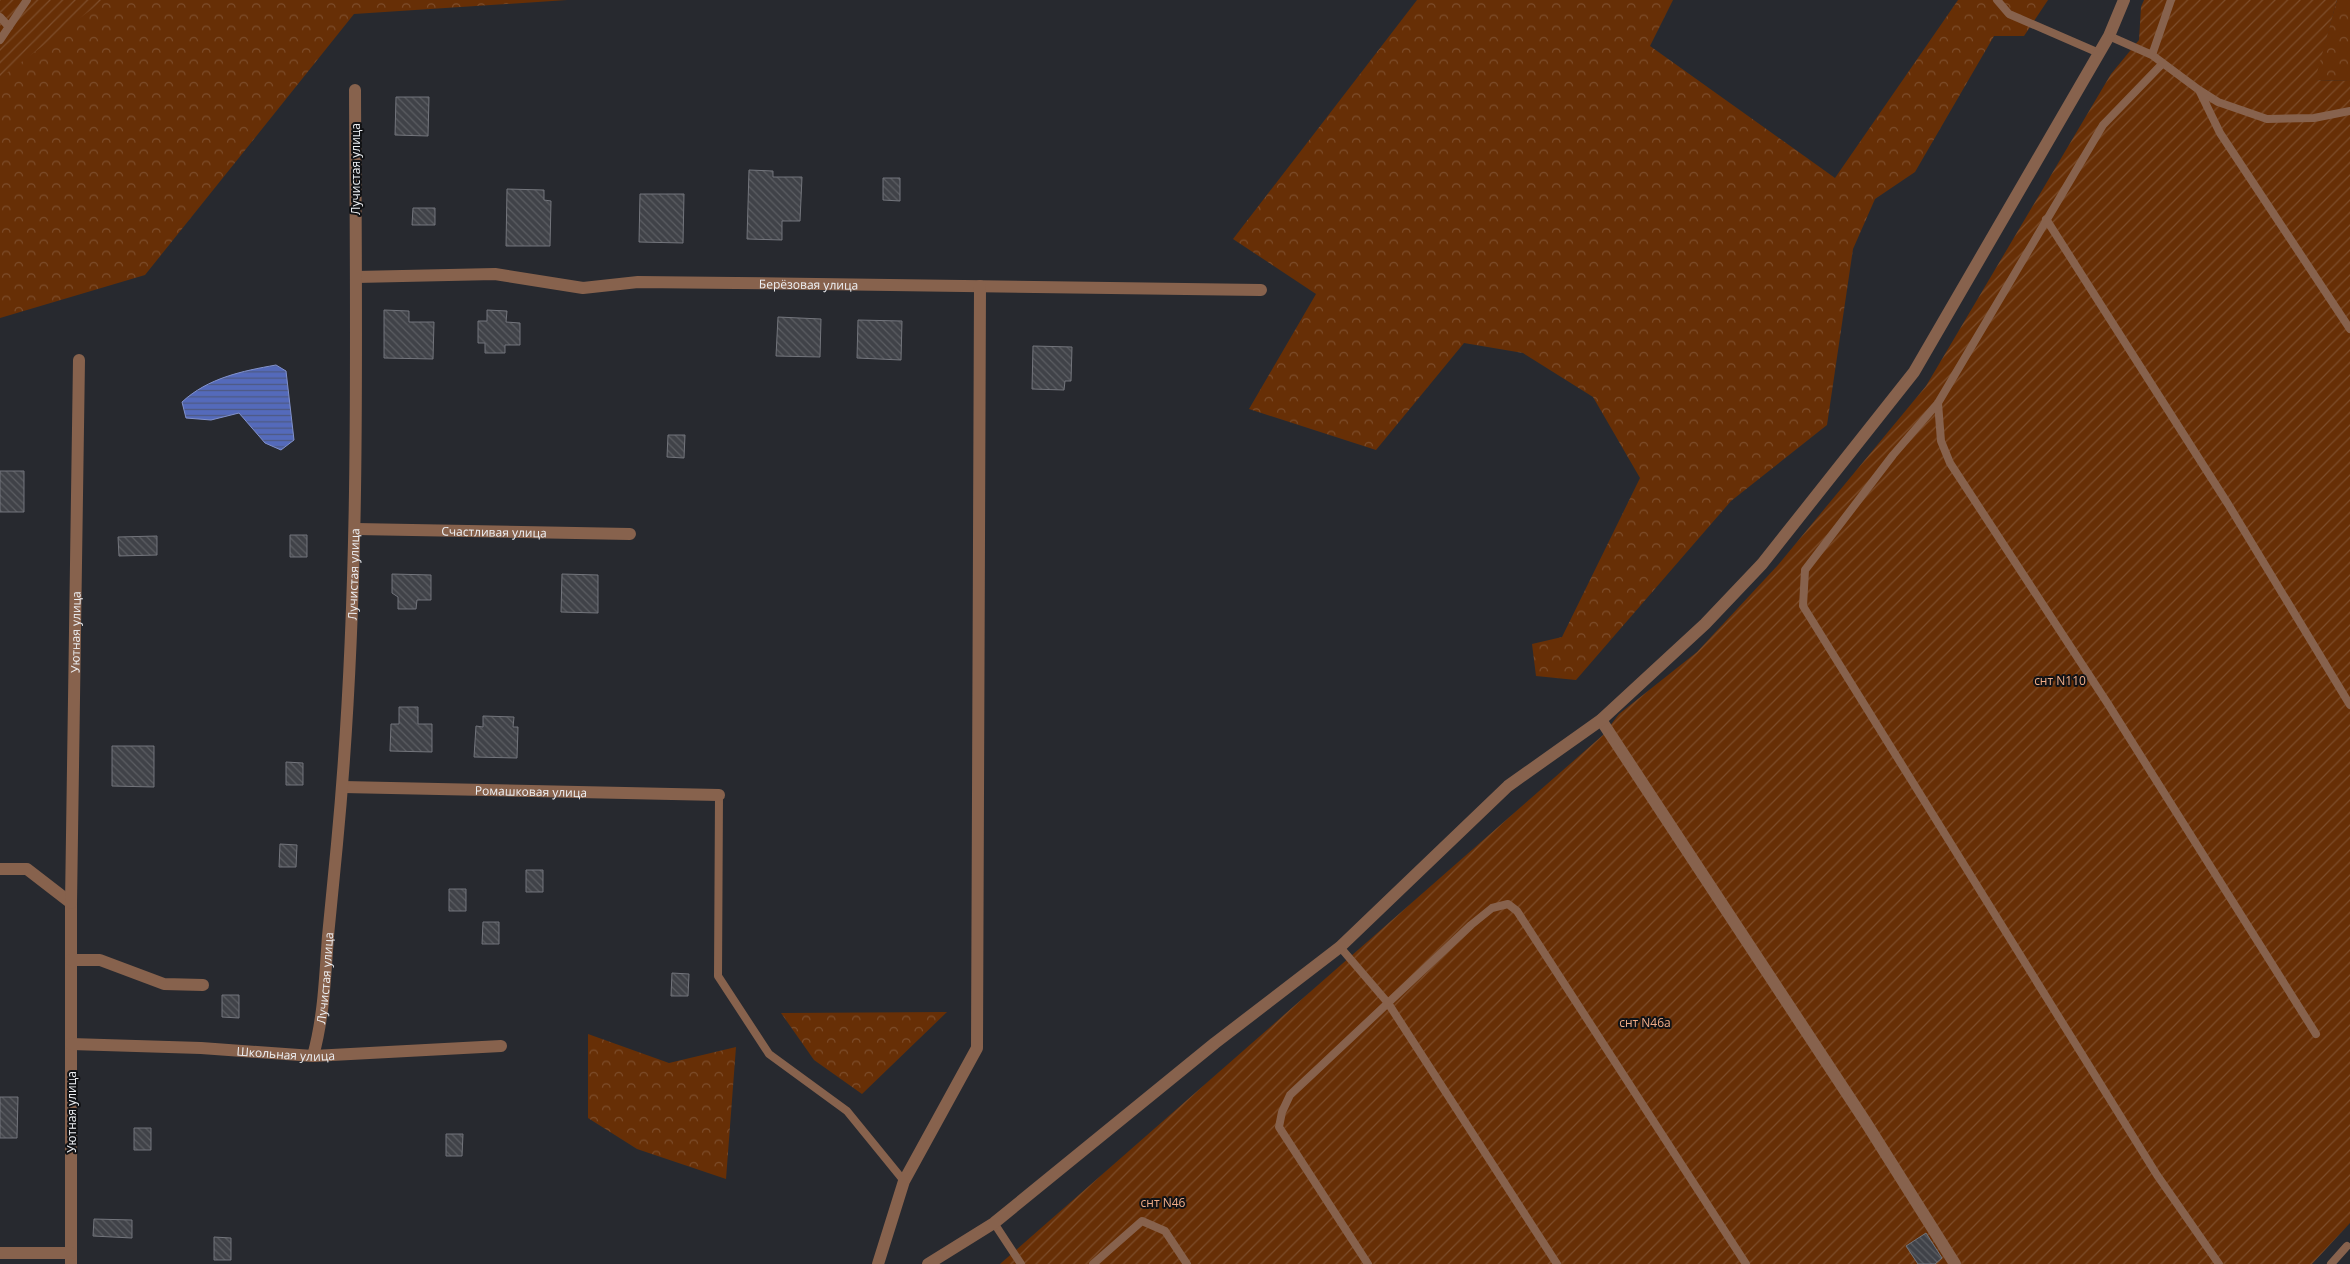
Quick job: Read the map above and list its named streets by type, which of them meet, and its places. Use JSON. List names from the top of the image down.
{
  "streets": {
    "street": [
      "Лучистая улица",
      "Берёзовая улица",
      "Счастливая улица",
      "Уютная улица",
      "Ромашковая улица",
      "Школьная улица"
    ]
  },
  "crossings": [
    ["Лучистая улица", "Берёзовая улица"],
    ["Лучистая улица", "Счастливая улица"],
    ["Лучистая улица", "Ромашковая улица"],
    ["Лучистая улица", "Школьная улица"],
    ["Уютная улица", "Школьная улица"]
  ],
  "parks": ["снт N110", "снт N46а", "снт N46"]
}
